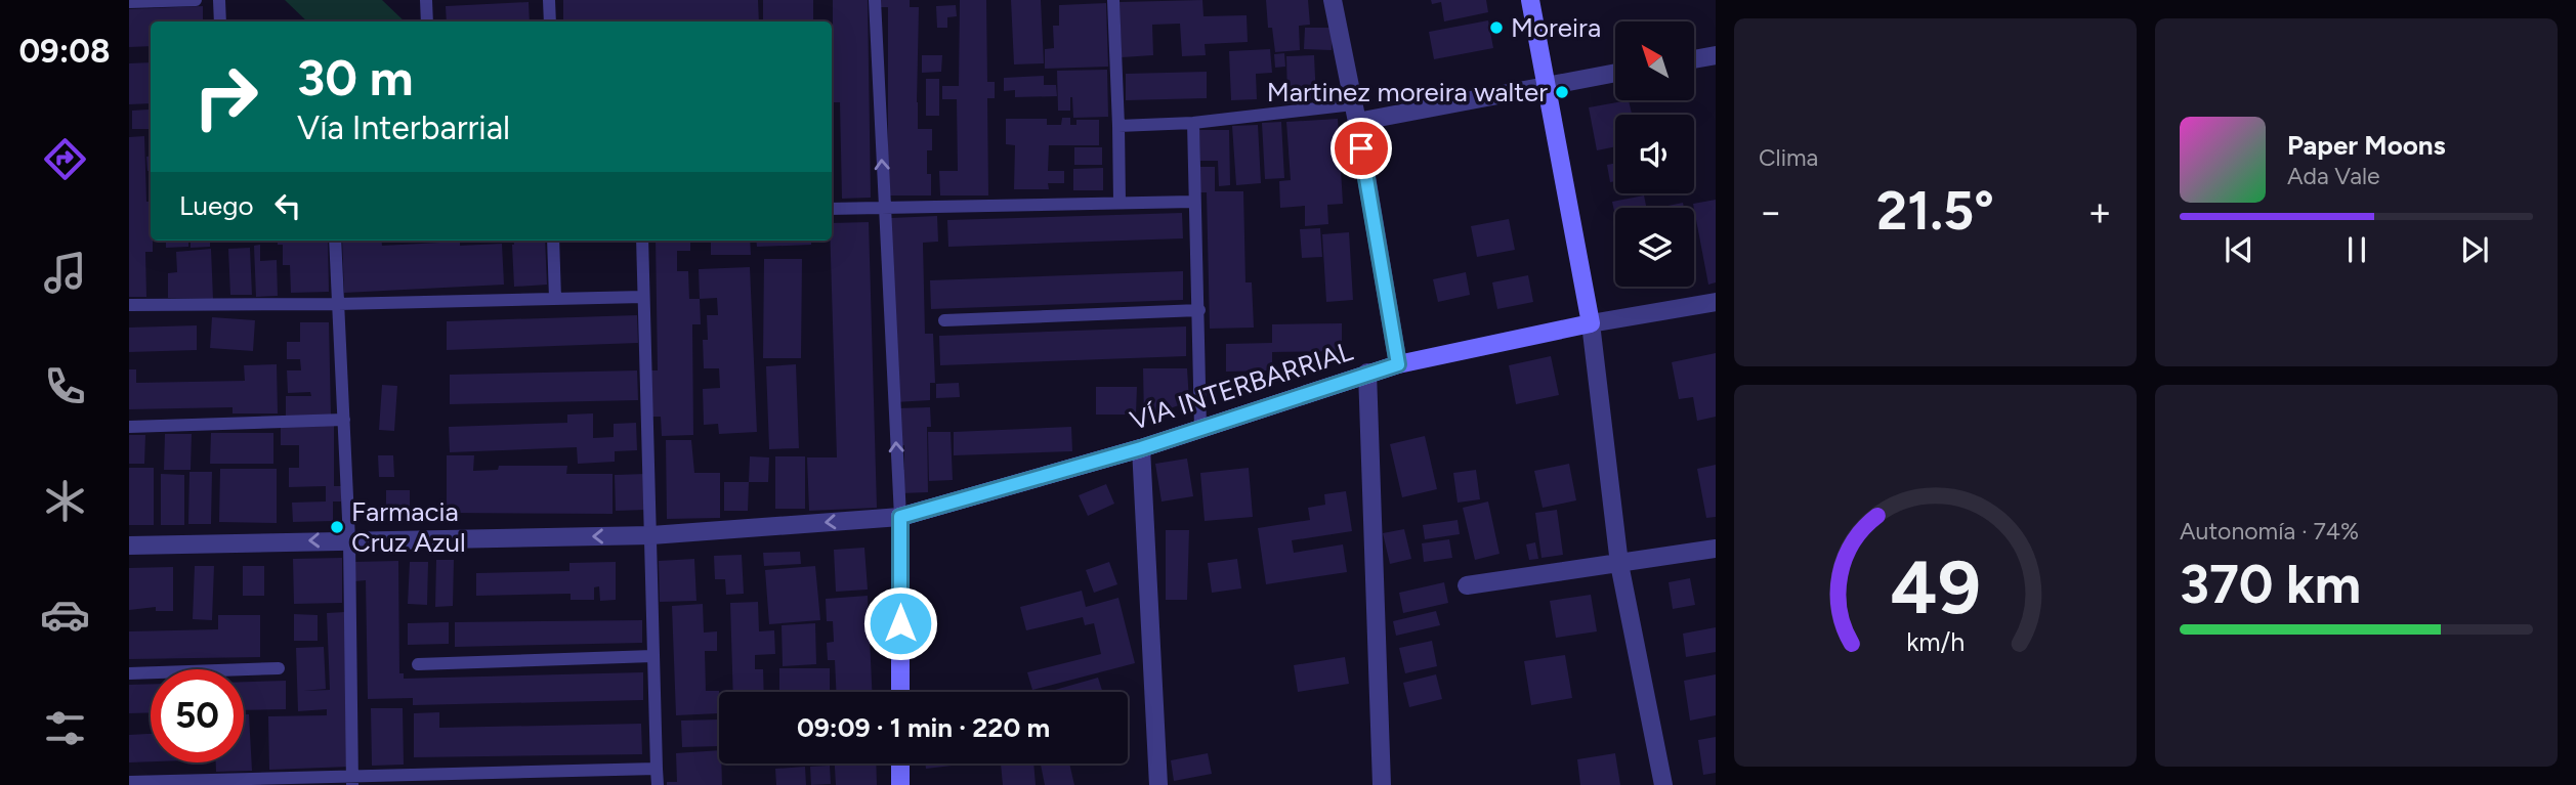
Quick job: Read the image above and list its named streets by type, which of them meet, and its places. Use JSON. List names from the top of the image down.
{
  "streets": {
    "main road": ["VÍA INTERBARRIAL"]
  },
  "places": ["Moreira", "Martinez moreira walter", "Farmacia Cruz Azul"],
  "north": "top left",
  "page": {
    "tabs": "09:08",
    "tile": [
      "Clima",
      ["Autonomía · 74%", "370 km"]
    ],
    "turn": ["30 m", "Vía Interbarrial"],
    "song": ["Paper Moons", "Ada Vale"],
    "then": "Luego",
    "heat": ["−", "21.5°", "+"],
    "limit": "50",
    "trip": "09:09 · 1 min · 220 m",
    "gauge": ["49", "km/h"]
  }
}
